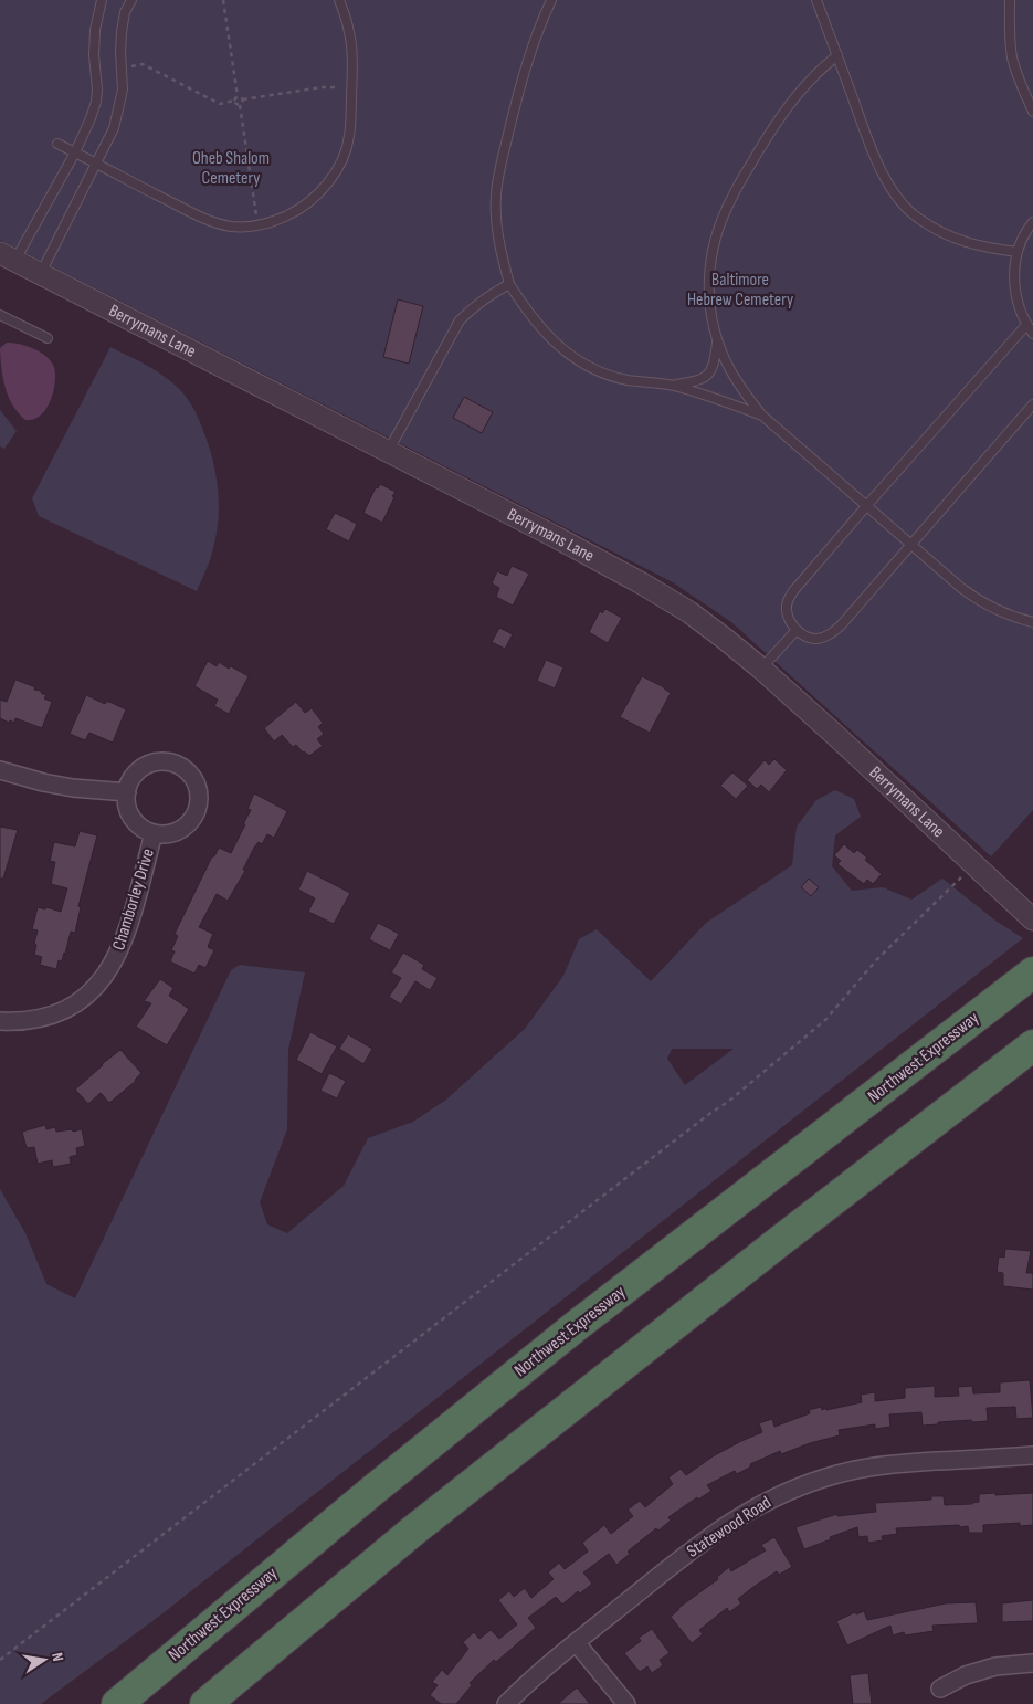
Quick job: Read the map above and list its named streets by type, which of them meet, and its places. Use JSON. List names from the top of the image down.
{
  "streets": {
    "highway": ["Northwest Expressway"],
    "street": ["Berrymans Lane", "Chamborley Drive", "Statewood Road"]
  },
  "parks": ["Oheb Shalom Cemetery", "Baltimore Hebrew Cemetery"],
  "north": "right"
}
